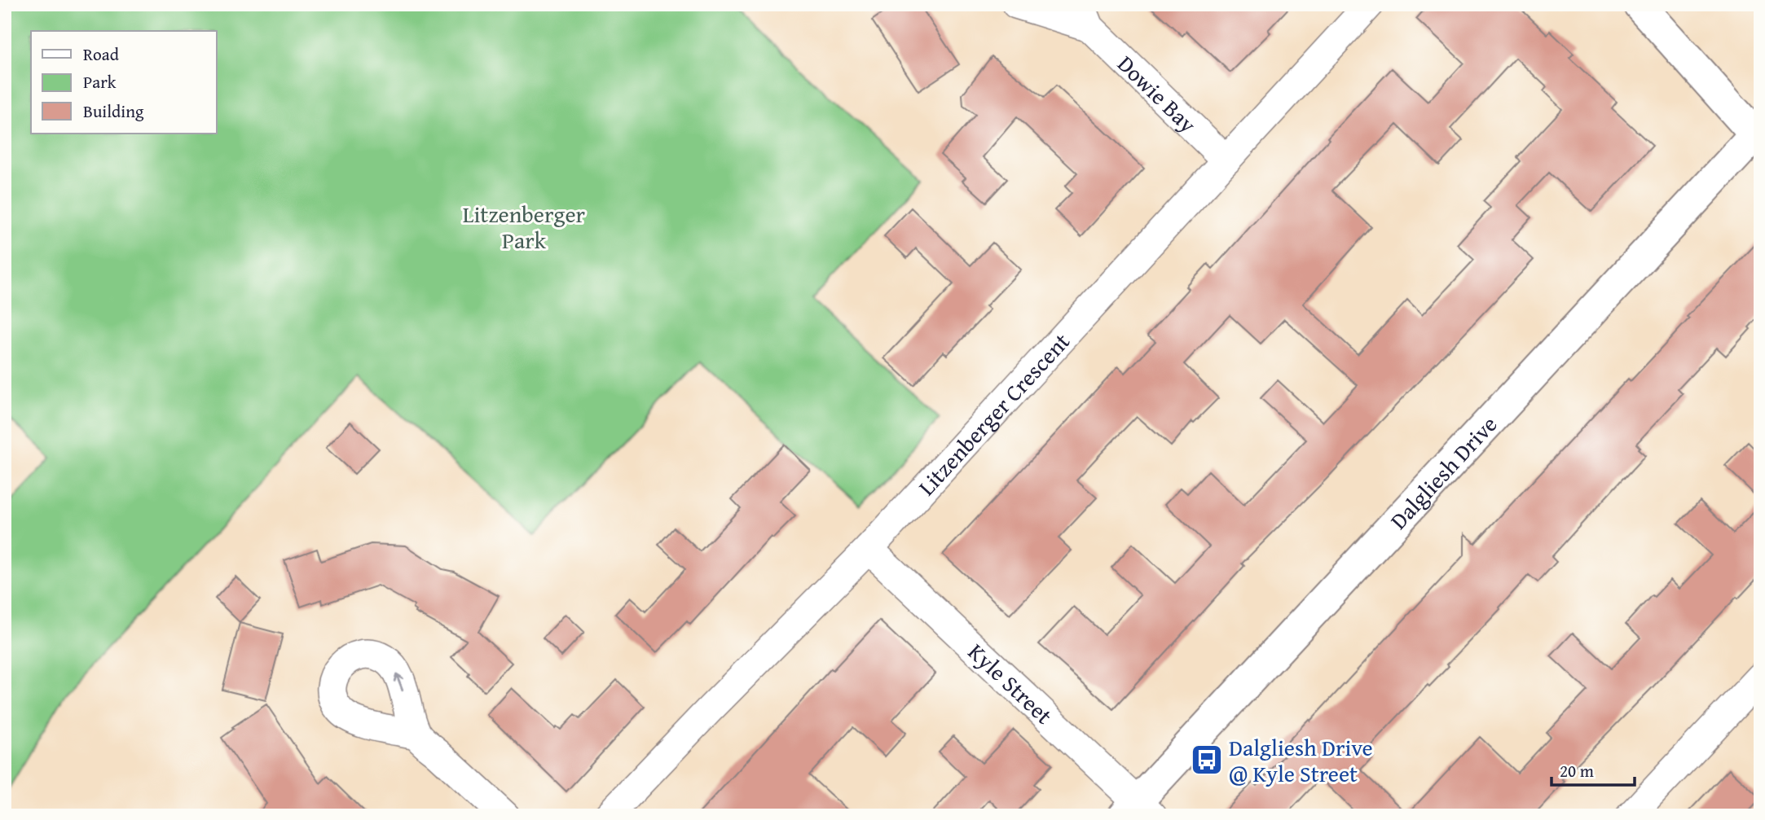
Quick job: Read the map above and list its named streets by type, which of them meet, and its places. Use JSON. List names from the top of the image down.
{
  "streets": {
    "street": [
      "Dowie Bay",
      "Litzenberger Crescent",
      "Dalgliesh Drive",
      "Kyle Street"
    ]
  },
  "crossings": [
    ["Dowie Bay", "Litzenberger Crescent"],
    ["Litzenberger Crescent", "Kyle Street"],
    ["Dalgliesh Drive", "Kyle Street"]
  ],
  "parks": ["Litzenberger Park"],
  "places": {
    "bus stop": ["Dalgliesh Drive @ Kyle Street"]
  },
  "legend": ["Road", "Park", "Building"],
  "scale_bar": "20 m"
}
